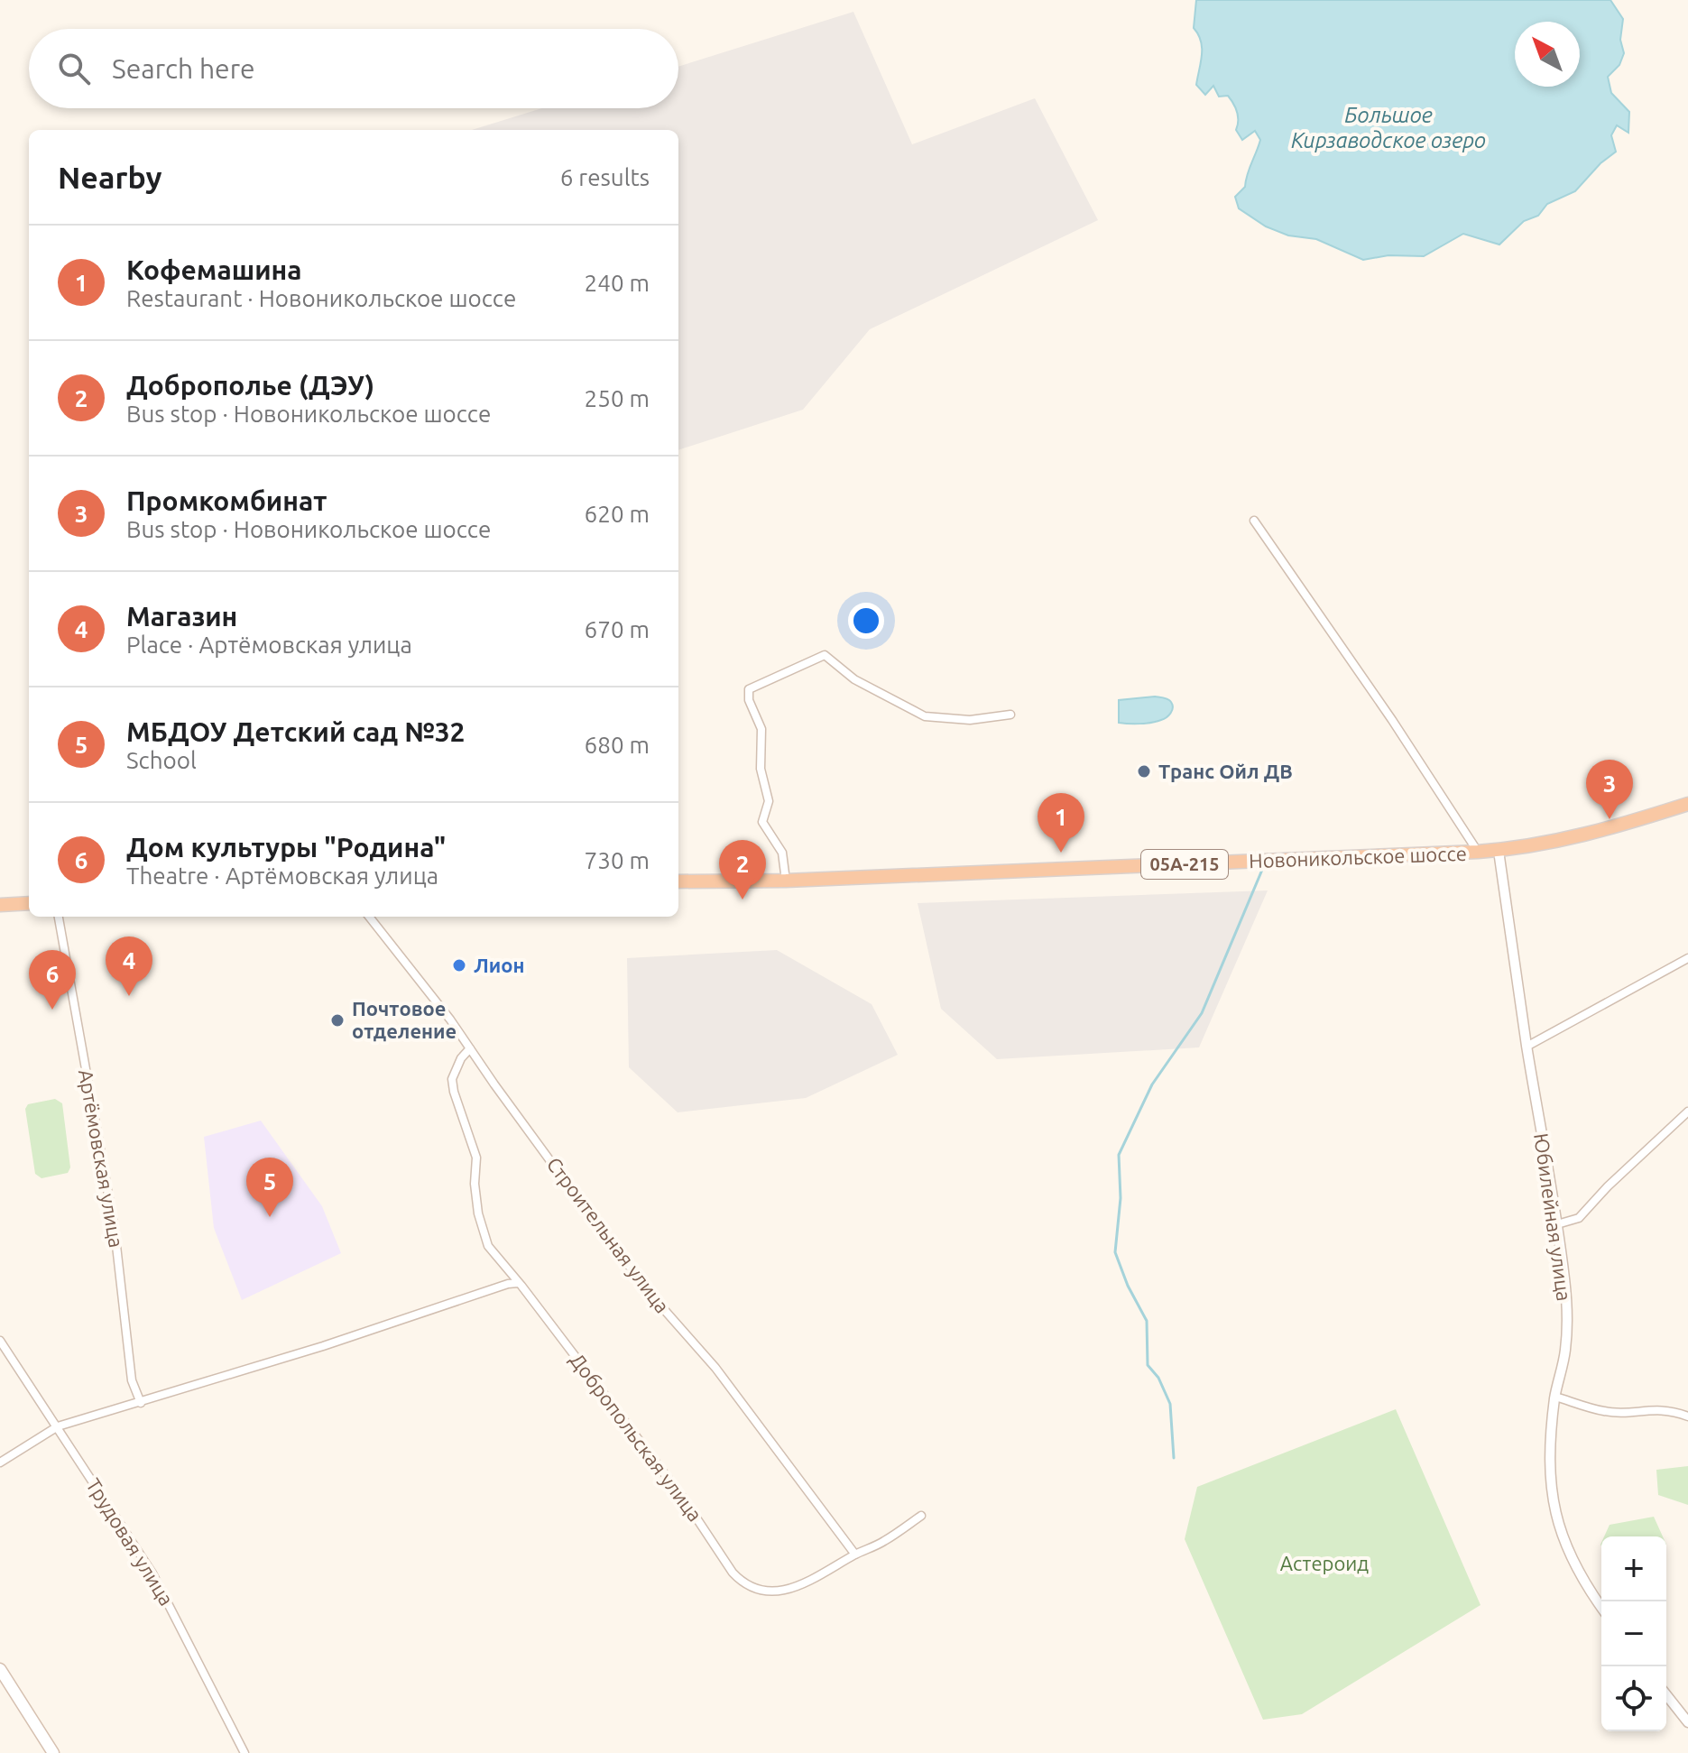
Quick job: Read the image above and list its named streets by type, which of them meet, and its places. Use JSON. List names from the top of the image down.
{
  "streets": {
    "highway": ["Новоникольское шоссе", "05А-215"],
    "street": [
      "Артёмовская улица",
      "Юбилейная улица",
      "Строительная улица",
      "Добропольская улица",
      "Трудовая улица"
    ]
  },
  "crossings": [
    ["Новоникольское шоссе", "Юбилейная улица"],
    ["Строительная улица", "Добропольская улица"]
  ],
  "water": ["Большое Кирзаводское озеро"],
  "parks": ["Астероид"],
  "places": ["Транс Ойл ДВ", "Лион", "Почтовое отделение"],
  "north": "top left",
  "page": {
    "search": "Search here",
    "heading": ["Nearby", "6 results"],
    "list": [
      {
        "mark": "1",
        "name": "Кофемашина",
        "note": "Restaurant · Новоникольское шоссе",
        "value": "240 m"
      },
      {
        "mark": "2",
        "name": "Доброполье (ДЭУ)",
        "note": "Bus stop · Новоникольское шоссе",
        "value": "250 m"
      },
      {
        "mark": "3",
        "name": "Промкомбинат",
        "note": "Bus stop · Новоникольское шоссе",
        "value": "620 m"
      },
      {
        "mark": "4",
        "name": "Магазин",
        "note": "Place · Артёмовская улица",
        "value": "670 m"
      },
      {
        "mark": "5",
        "name": "МБДОУ Детский сад №32",
        "note": "School",
        "value": "680 m"
      },
      {
        "mark": "6",
        "name": "Дом культуры \"Родина\"",
        "note": "Theatre · Артёмовская улица",
        "value": "730 m"
      }
    ],
    "pins": [
      "3",
      "1",
      "2",
      "4",
      "6",
      "5"
    ],
    "map_buttons": ["+", "−"]
  }
}
